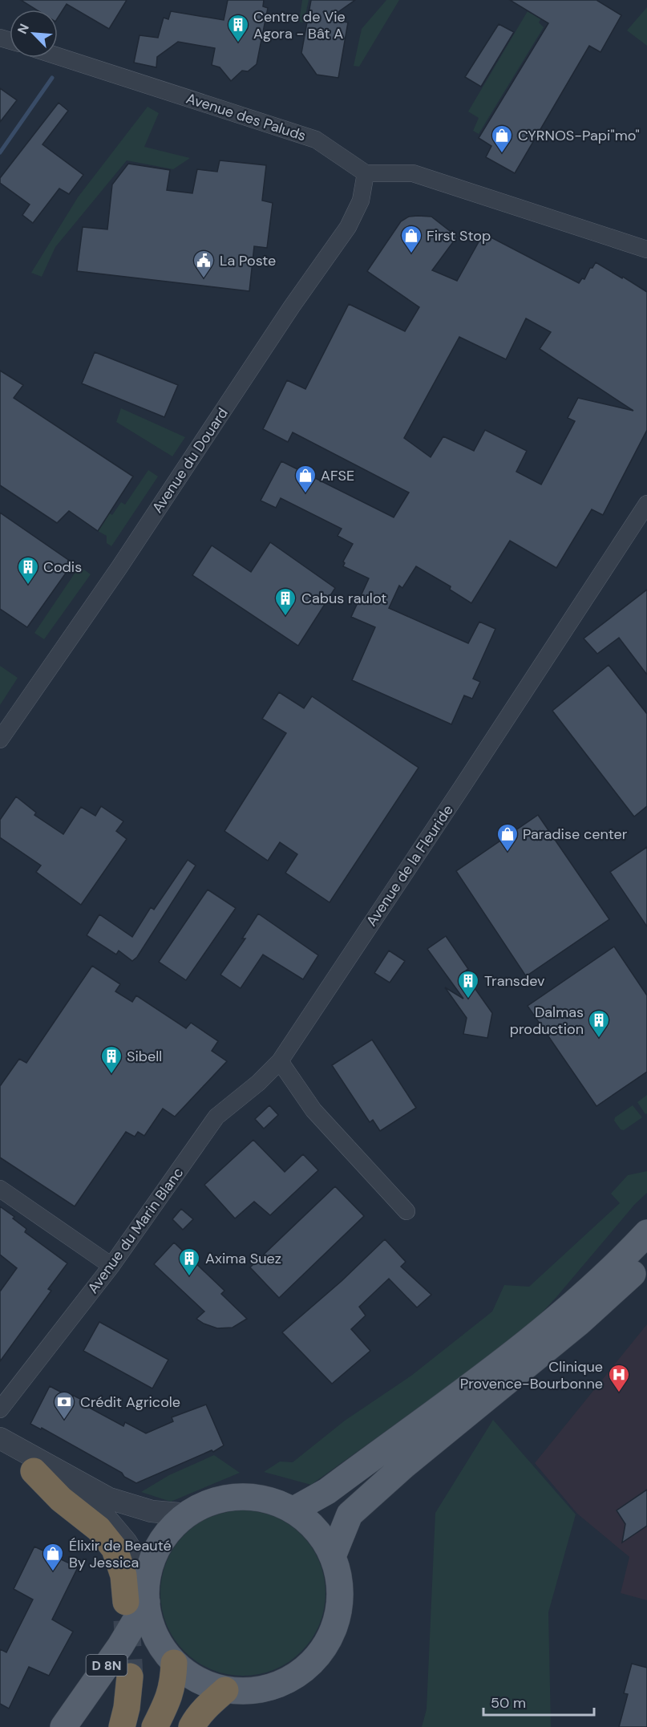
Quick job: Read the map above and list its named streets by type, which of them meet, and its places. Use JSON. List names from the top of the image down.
{
  "streets": {
    "main road": ["D 8N"],
    "street": [
      "Avenue des Paluds",
      "Avenue du Douard",
      "Avenue de la Fleuride",
      "Avenue du Marin Blanc"
    ]
  },
  "crossings": [
    ["Avenue des Paluds", "Avenue du Douard"],
    ["Avenue de la Fleuride", "Avenue du Marin Blanc"]
  ],
  "places": {
    "building": [
      "Centre de Vie Agora - Bât A",
      "Codis",
      "Cabus raulot",
      "Transdev",
      "Dalmas production",
      "Sibell",
      "Axima Suez"
    ],
    "shop": [
      "CYRNOS-Papi\"mo\"",
      "First Stop",
      "AFSE",
      "Paradise center",
      "Élixir de Beauté By Jessica"
    ],
    "public building": ["La Poste"],
    "hospital": ["Clinique Provence-Bourbonne"],
    "bank": ["Crédit Agricole"]
  },
  "scale_bar": "50 m",
  "north": "top left"
}
